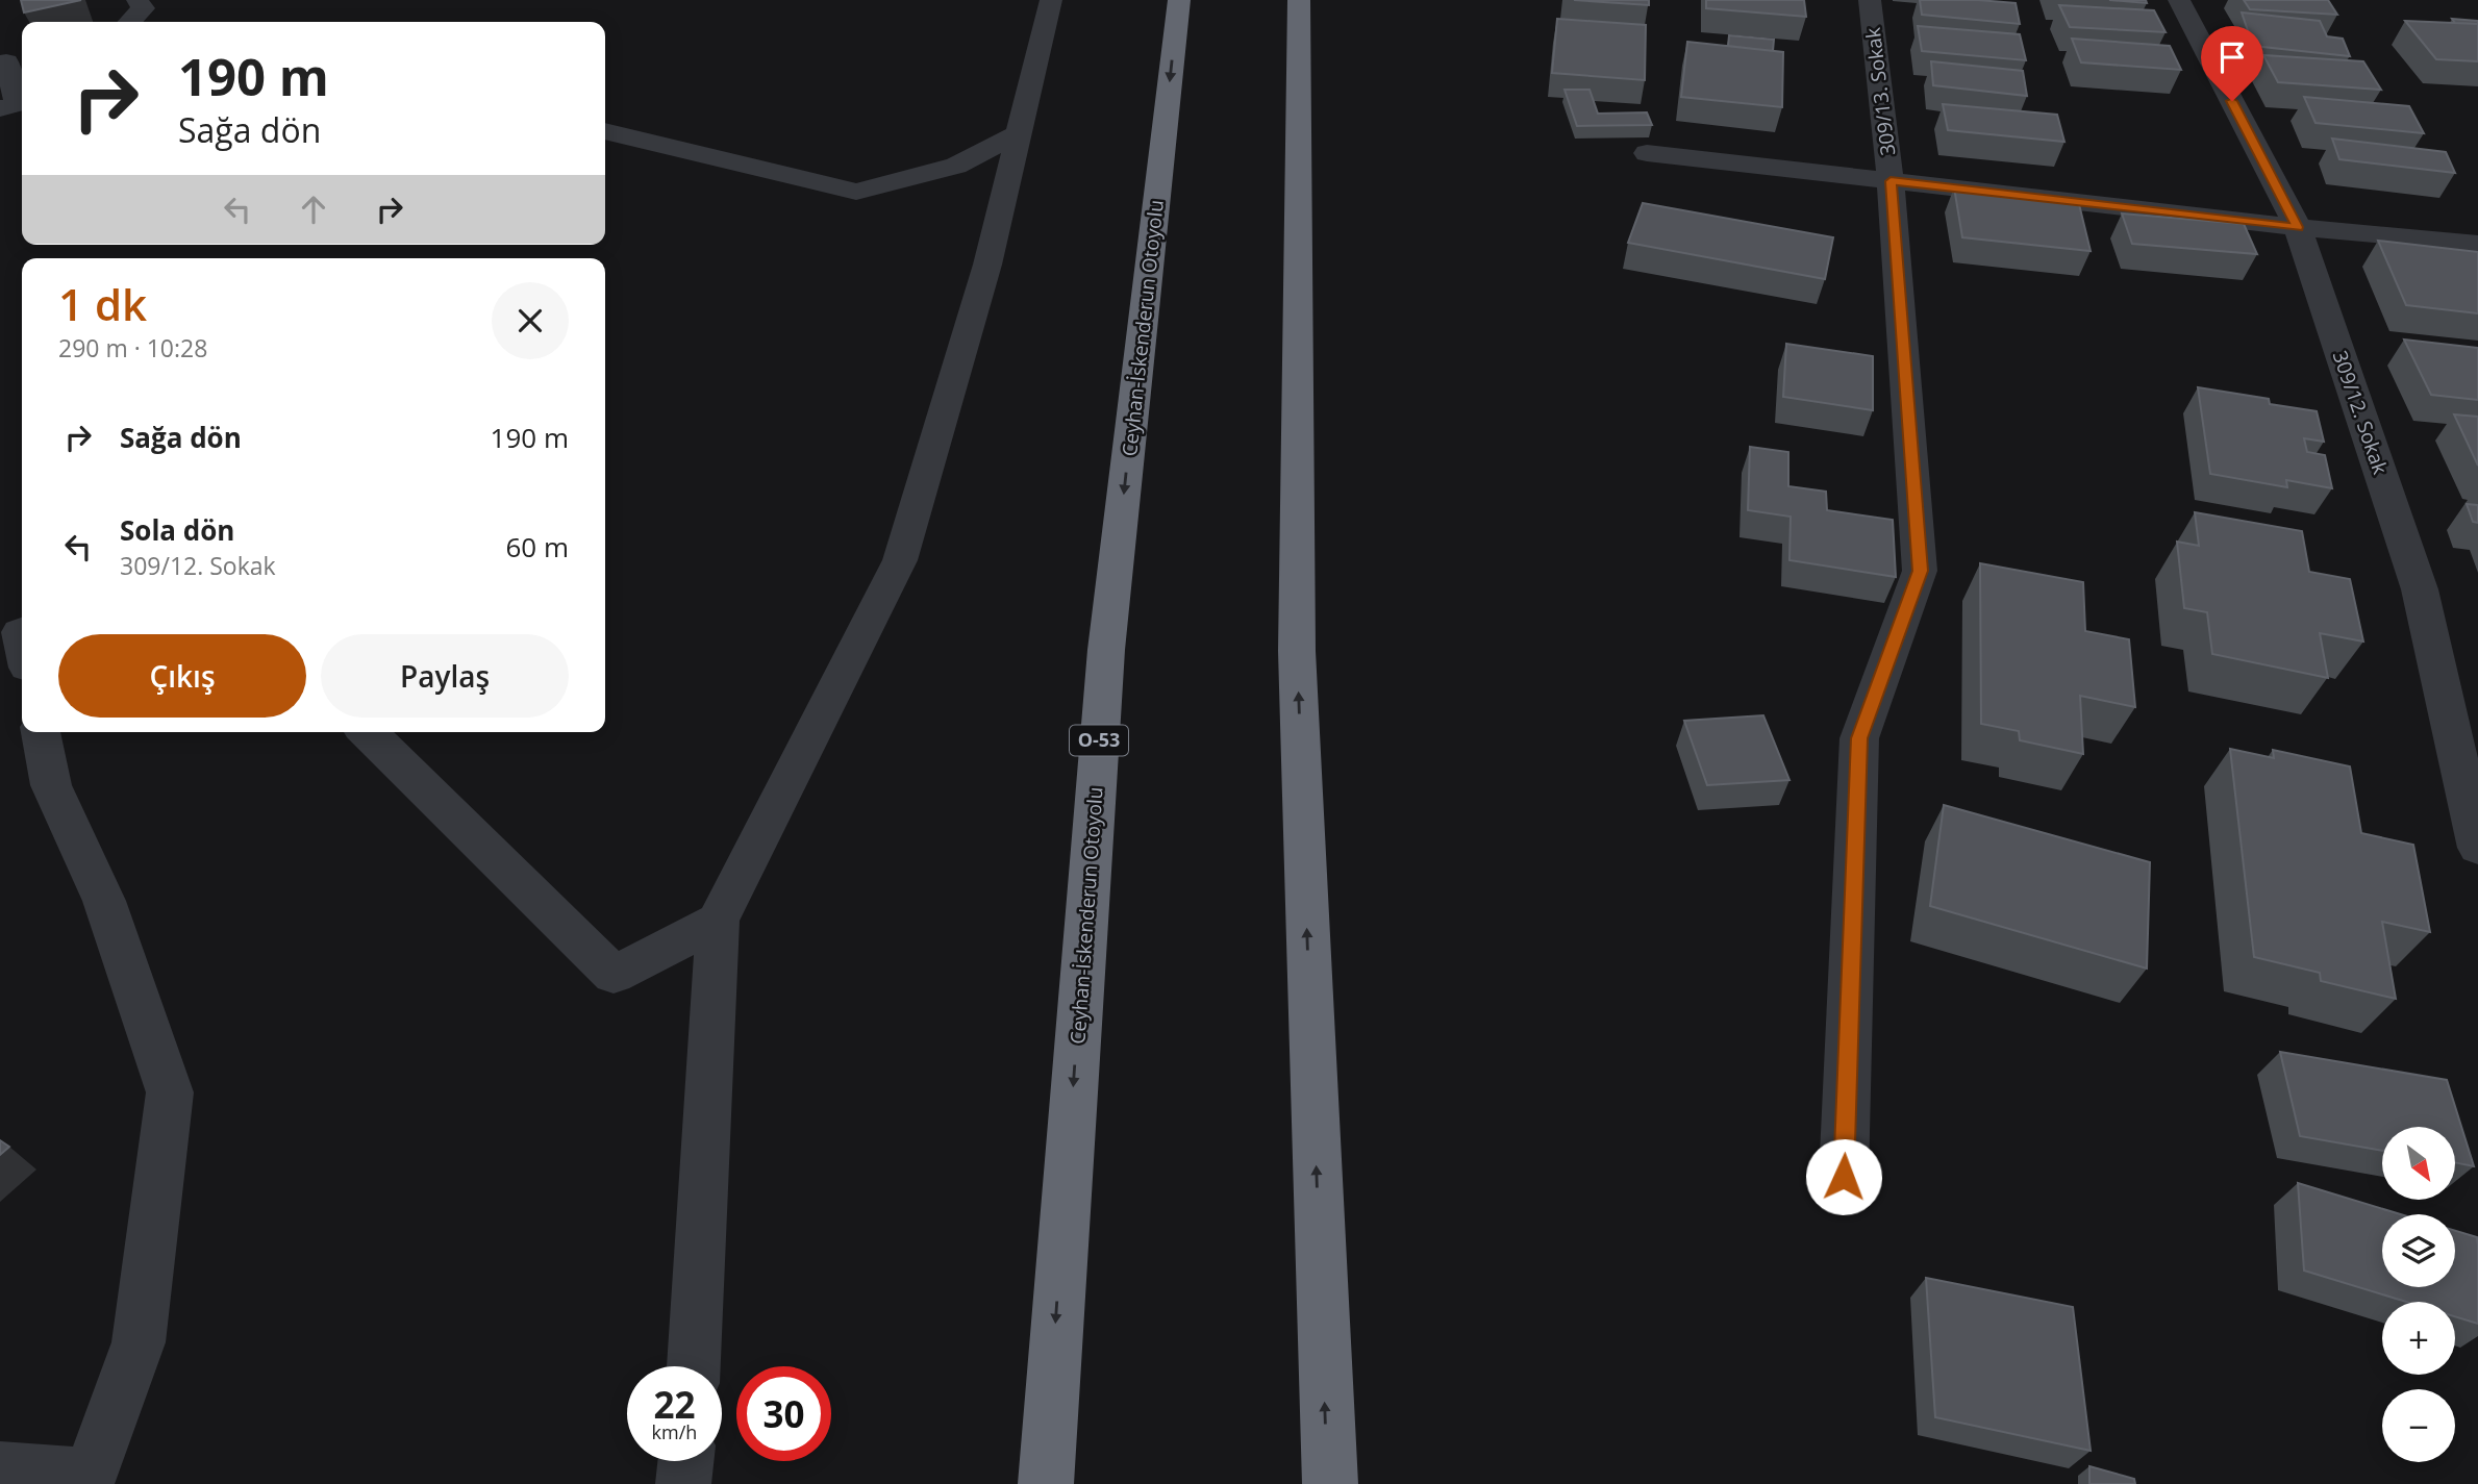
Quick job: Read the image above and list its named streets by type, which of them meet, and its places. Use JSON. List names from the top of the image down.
{
  "streets": {
    "highway": ["Ceyhan-İskenderun Otoyolu", "O-53"],
    "street": ["309/13. Sokak", "309/12. Sokak"]
  },
  "north": "bottom right",
  "page": {
    "turn": ["190 m", "Sağa dön"],
    "heading": ["1 dk", "290 m · 10:28"],
    "list": [
      {
        "name": "Sağa dön",
        "value": "190 m"
      },
      {
        "name": "Sola dön",
        "note": "309/12. Sokak",
        "value": "60 m"
      }
    ],
    "buttons": ["Çıkış", "Paylaş"],
    "map_buttons": ["+", "−"],
    "speed": "22 km/h",
    "limit": "30"
  }
}
